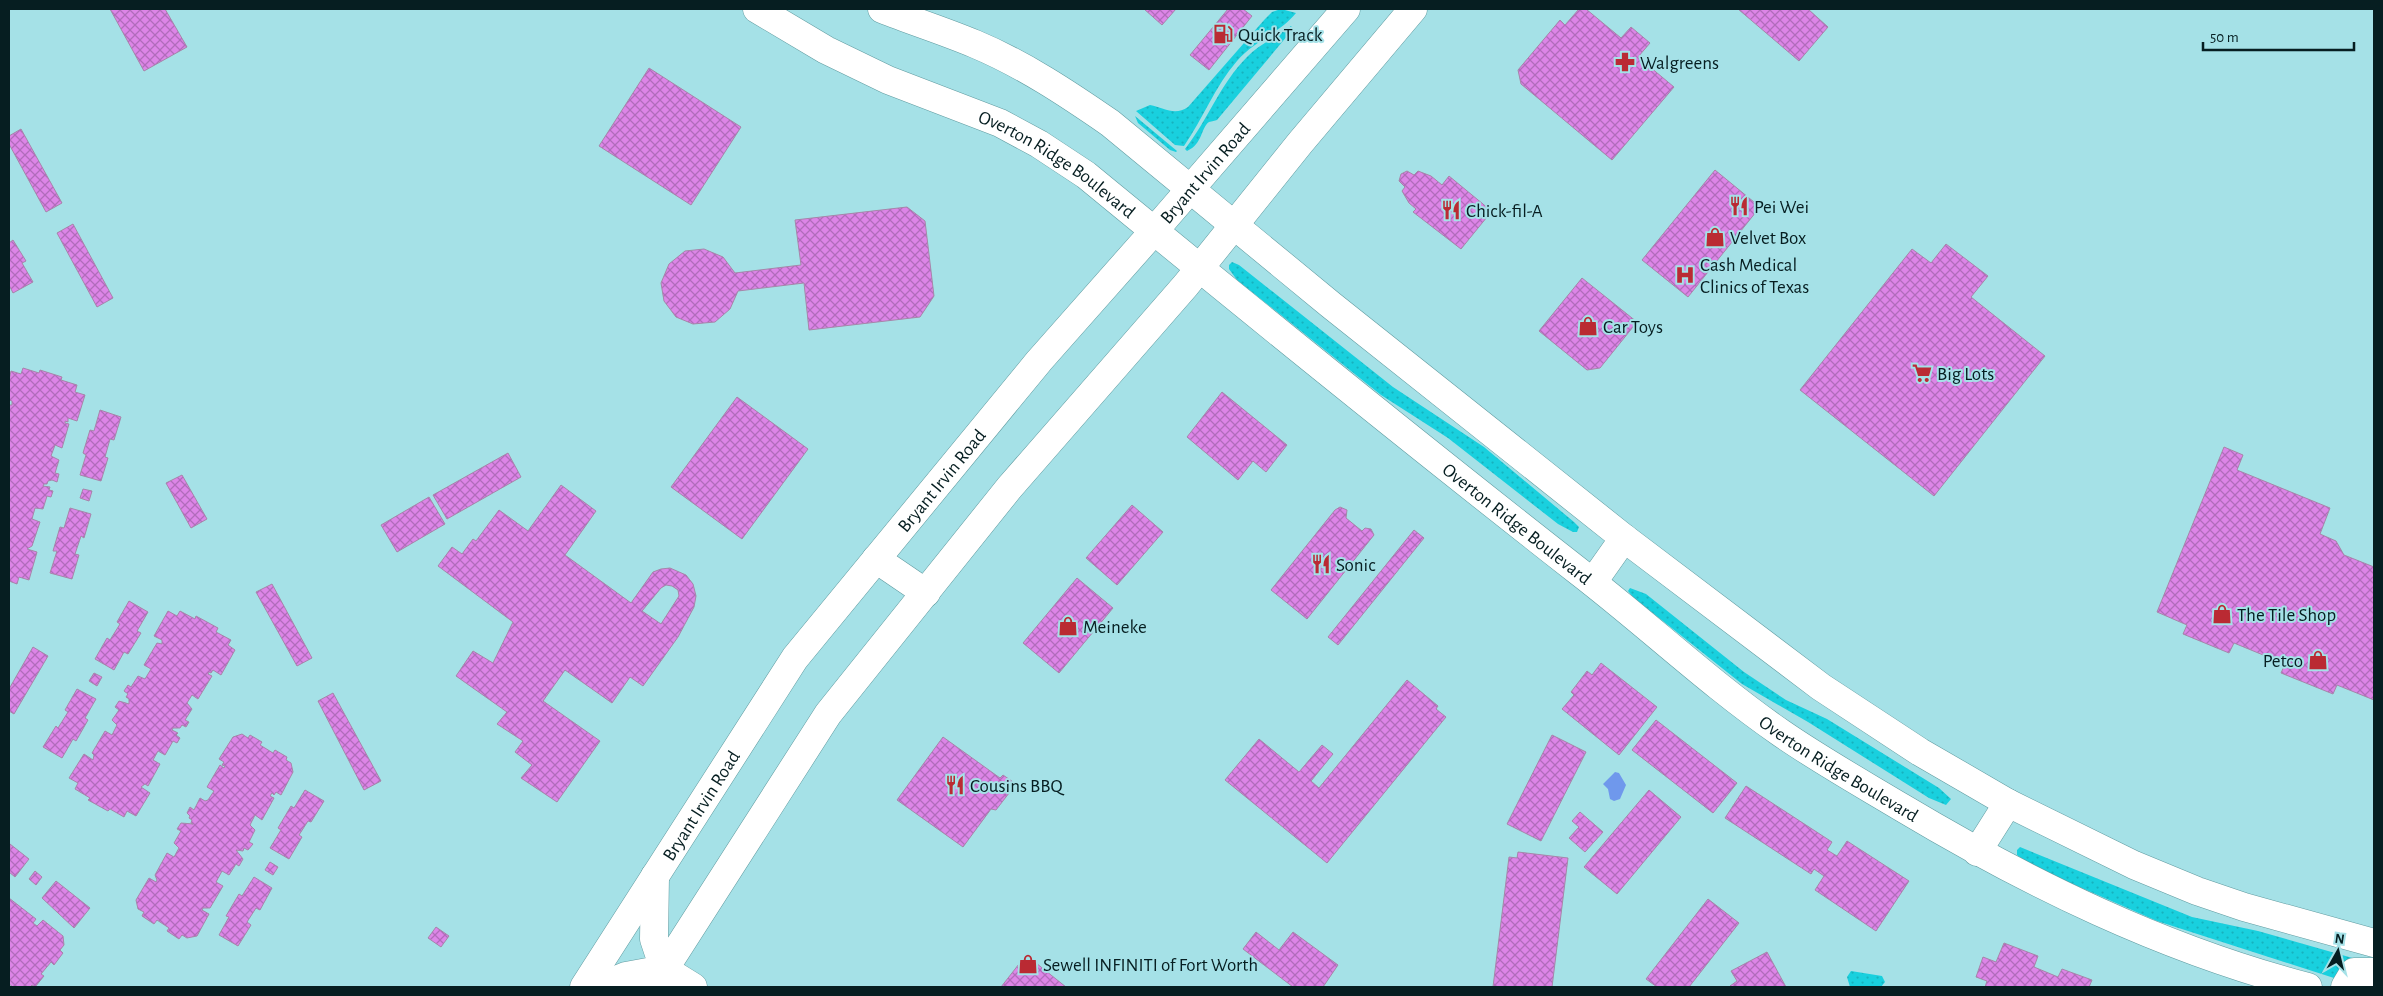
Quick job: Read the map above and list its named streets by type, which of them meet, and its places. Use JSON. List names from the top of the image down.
{
  "streets": {
    "street": ["Overton Ridge Boulevard", "Bryant Irvin Road"]
  },
  "crossings": [
    ["Overton Ridge Boulevard", "Bryant Irvin Road"]
  ],
  "places": {
    "fuel station": ["Quick Track"],
    "pharmacy": ["Walgreens"],
    "restaurant": [
      "Pei Wei",
      "Chick-fil-A",
      "Sonic",
      "Cousins BBQ"
    ],
    "shop": [
      "Velvet Box",
      "Car Toys",
      "The Tile Shop",
      "Meineke",
      "Petco",
      "Sewell INFINITI of Fort Worth"
    ],
    "hospital": ["Cash Medical Clinics of Texas"],
    "supermarket": ["Big Lots"]
  },
  "scale_bar": "50 m",
  "north": "top"
}
